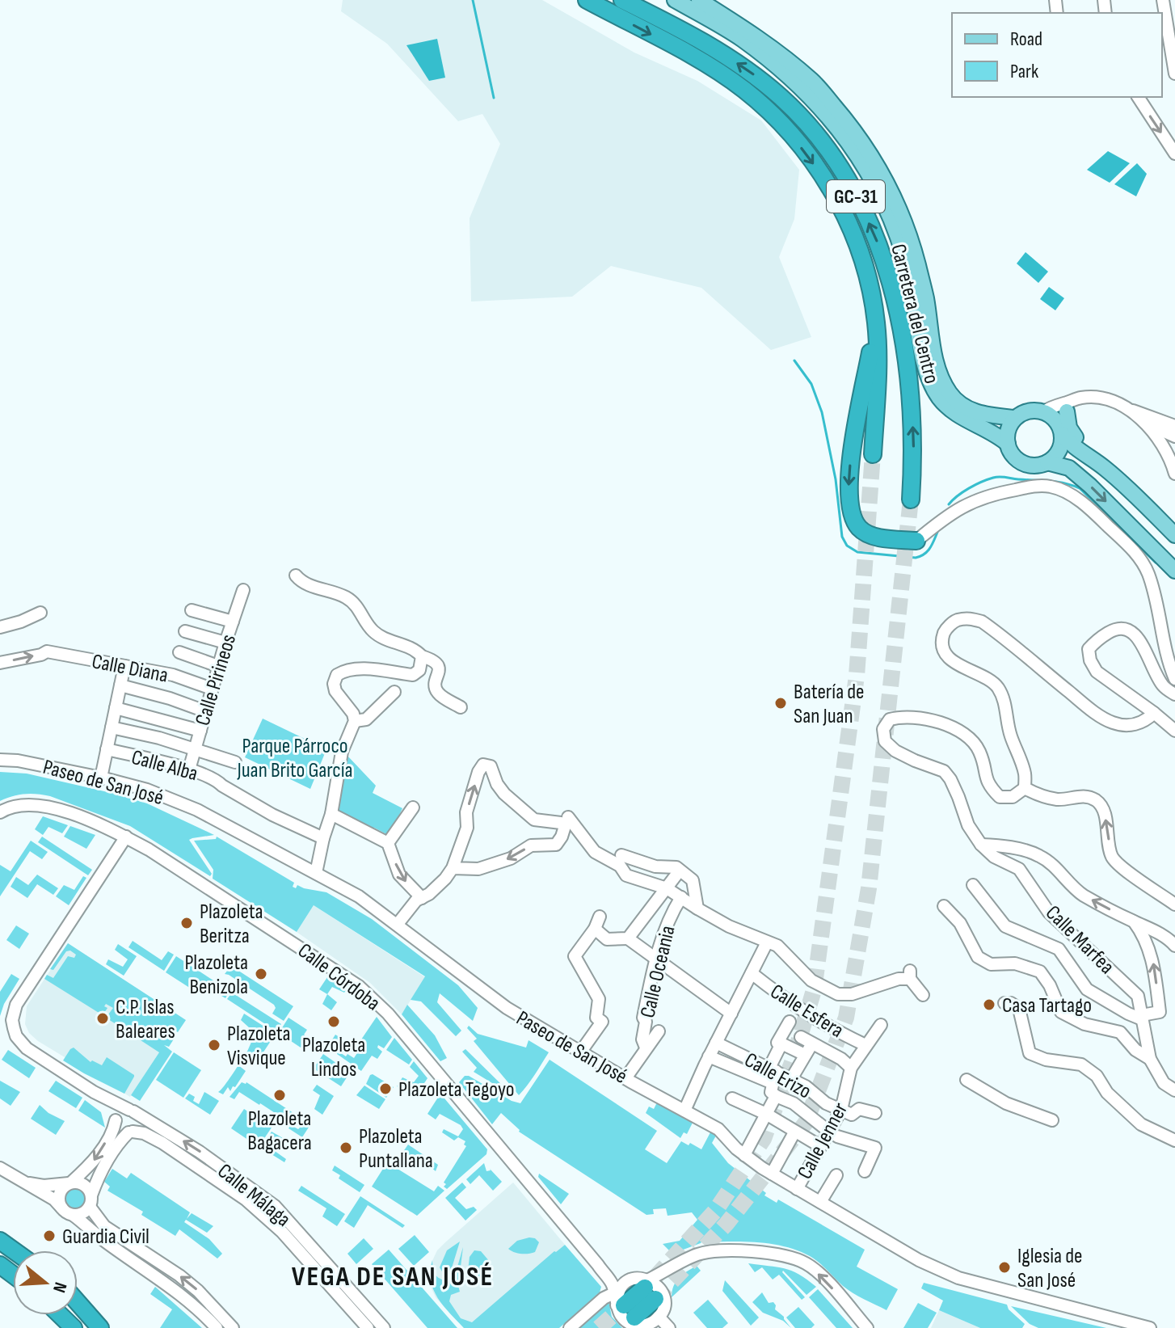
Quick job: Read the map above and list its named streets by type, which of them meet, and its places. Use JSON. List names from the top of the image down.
{
  "streets": {
    "highway": ["GC-31"],
    "main road": ["Carretera del Centro"],
    "street": [
      "Calle Diana",
      "Calle Pirineos",
      "Calle Alba",
      "Paseo de San José",
      "Calle Marfea",
      "Calle Oceania",
      "Calle Córdoba",
      "Calle Esfera",
      "Calle Erizo",
      "Calle Jenner",
      "Calle Málaga"
    ]
  },
  "crossings": [
    ["Calle Diana", "Calle Pirineos"],
    ["Calle Pirineos", "Calle Alba"],
    ["Paseo de San José", "Calle Jenner"],
    ["Calle Córdoba", "Calle Málaga"],
    ["Calle Esfera", "Calle Jenner"],
    ["Calle Erizo", "Calle Jenner"]
  ],
  "districts": ["VEGA DE SAN JOSÉ"],
  "parks": ["Parque Párroco Juan Brito García"],
  "places": [
    "Batería de San Juan",
    "Plazoleta Beritza",
    "Plazoleta Benizola",
    "Casa Tartago",
    "C.P. Islas Baleares",
    "Plazoleta Lindos",
    "Plazoleta Visvique",
    "Plazoleta Tegoyo",
    "Plazoleta Bagacera",
    "Plazoleta Puntallana",
    "Guardia Civil",
    "Iglesia de San José"
  ],
  "legend": ["Road", "Park"],
  "north": "right"
}
